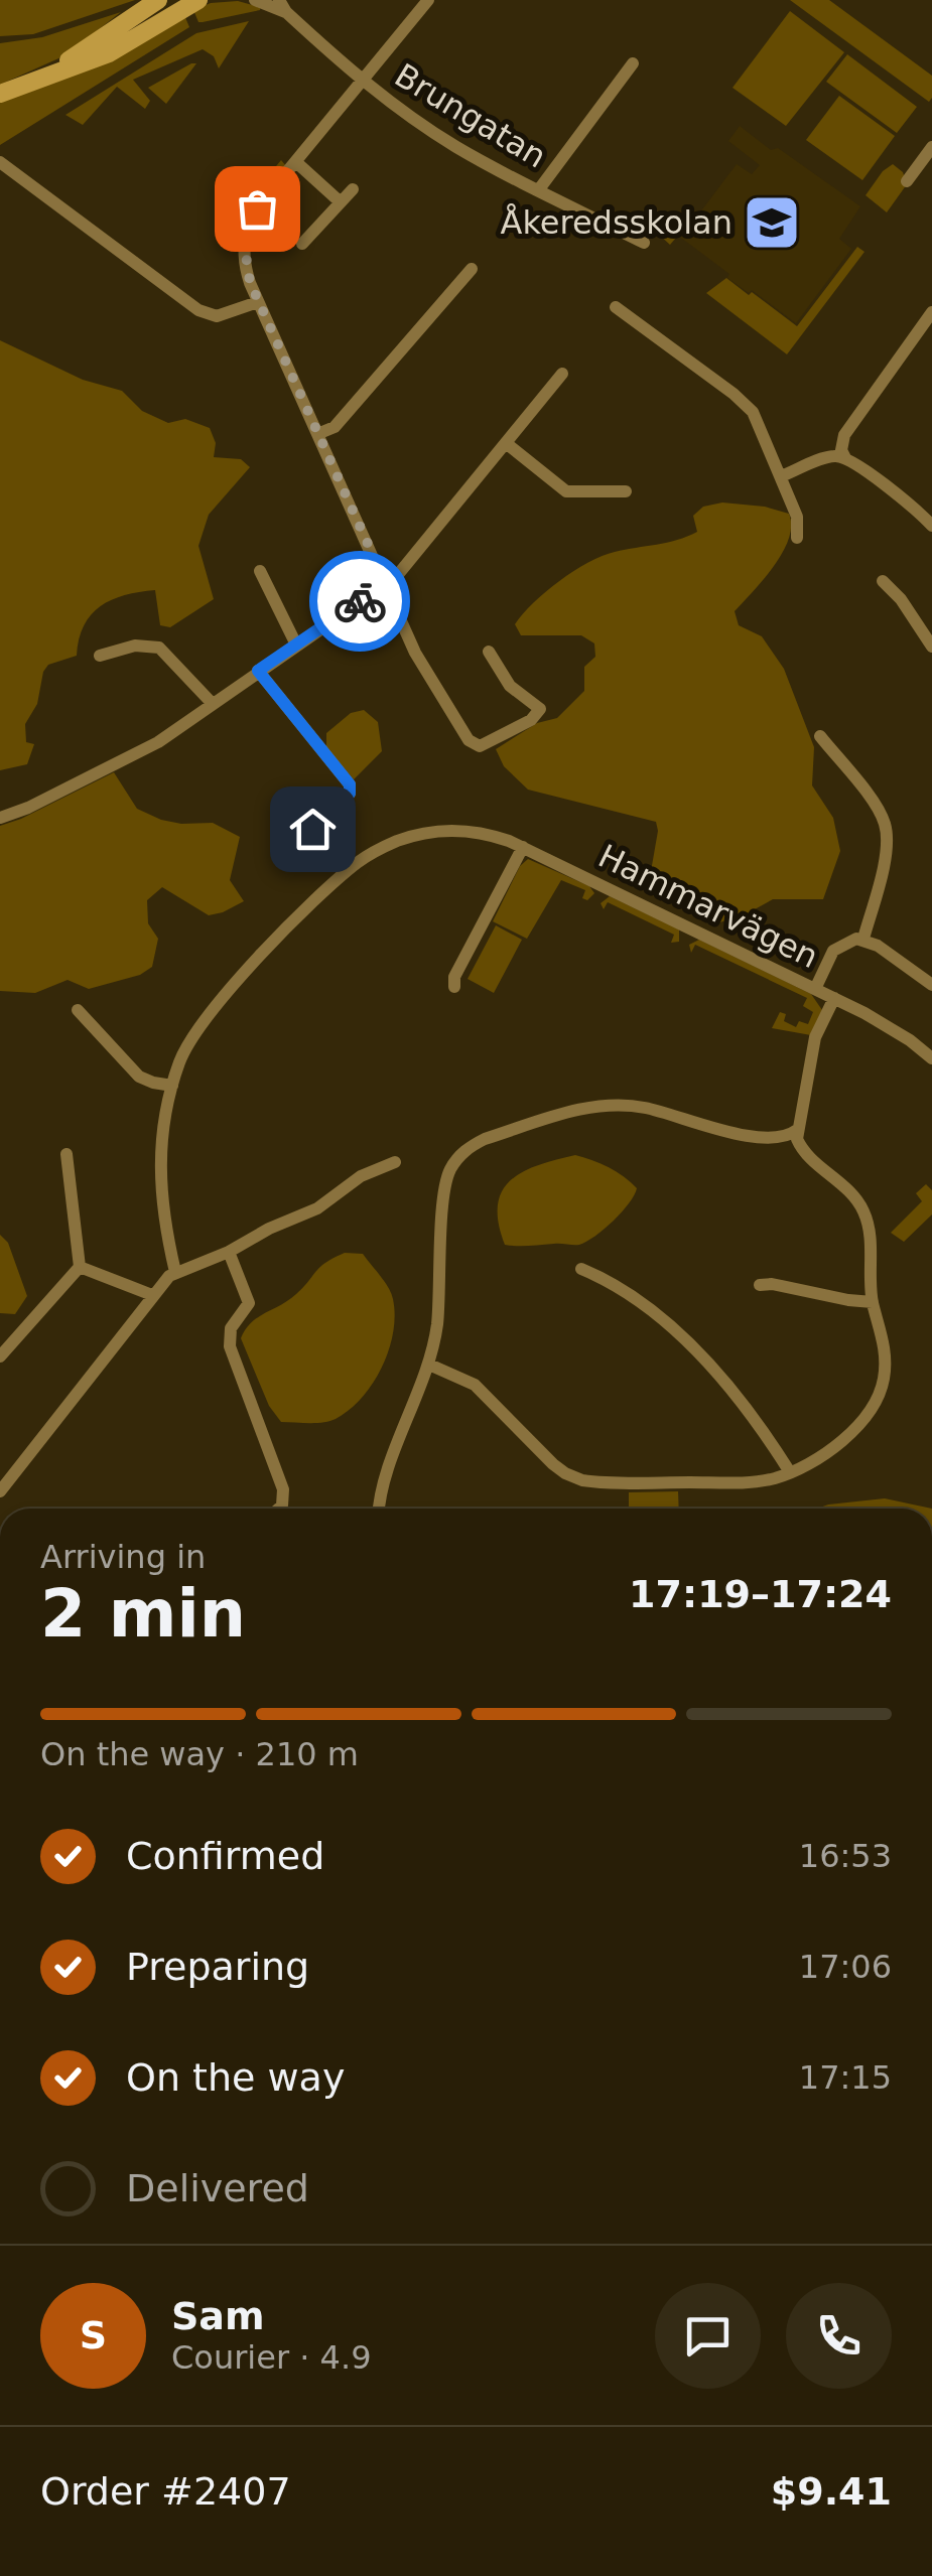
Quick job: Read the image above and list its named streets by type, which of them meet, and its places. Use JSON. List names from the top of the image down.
{
  "streets": {
    "street": ["Brungatan", "Hammarvägen"]
  },
  "places": {
    "school or university": ["Åkeredsskolan"]
  },
  "page": {
    "heading": ["2 min", "Arriving in", "17:19–17:24"],
    "panel": [
      "Sam",
      "Courier · 4.9",
      "Order #2407",
      "$9.41"
    ],
    "bar": "On the way · 210 m",
    "list": [
      ["Confirmed", "16:53"],
      ["Preparing", "17:06"],
      ["On the way", "17:15"],
      "Delivered"
    ],
    "round": "S"
  }
}
